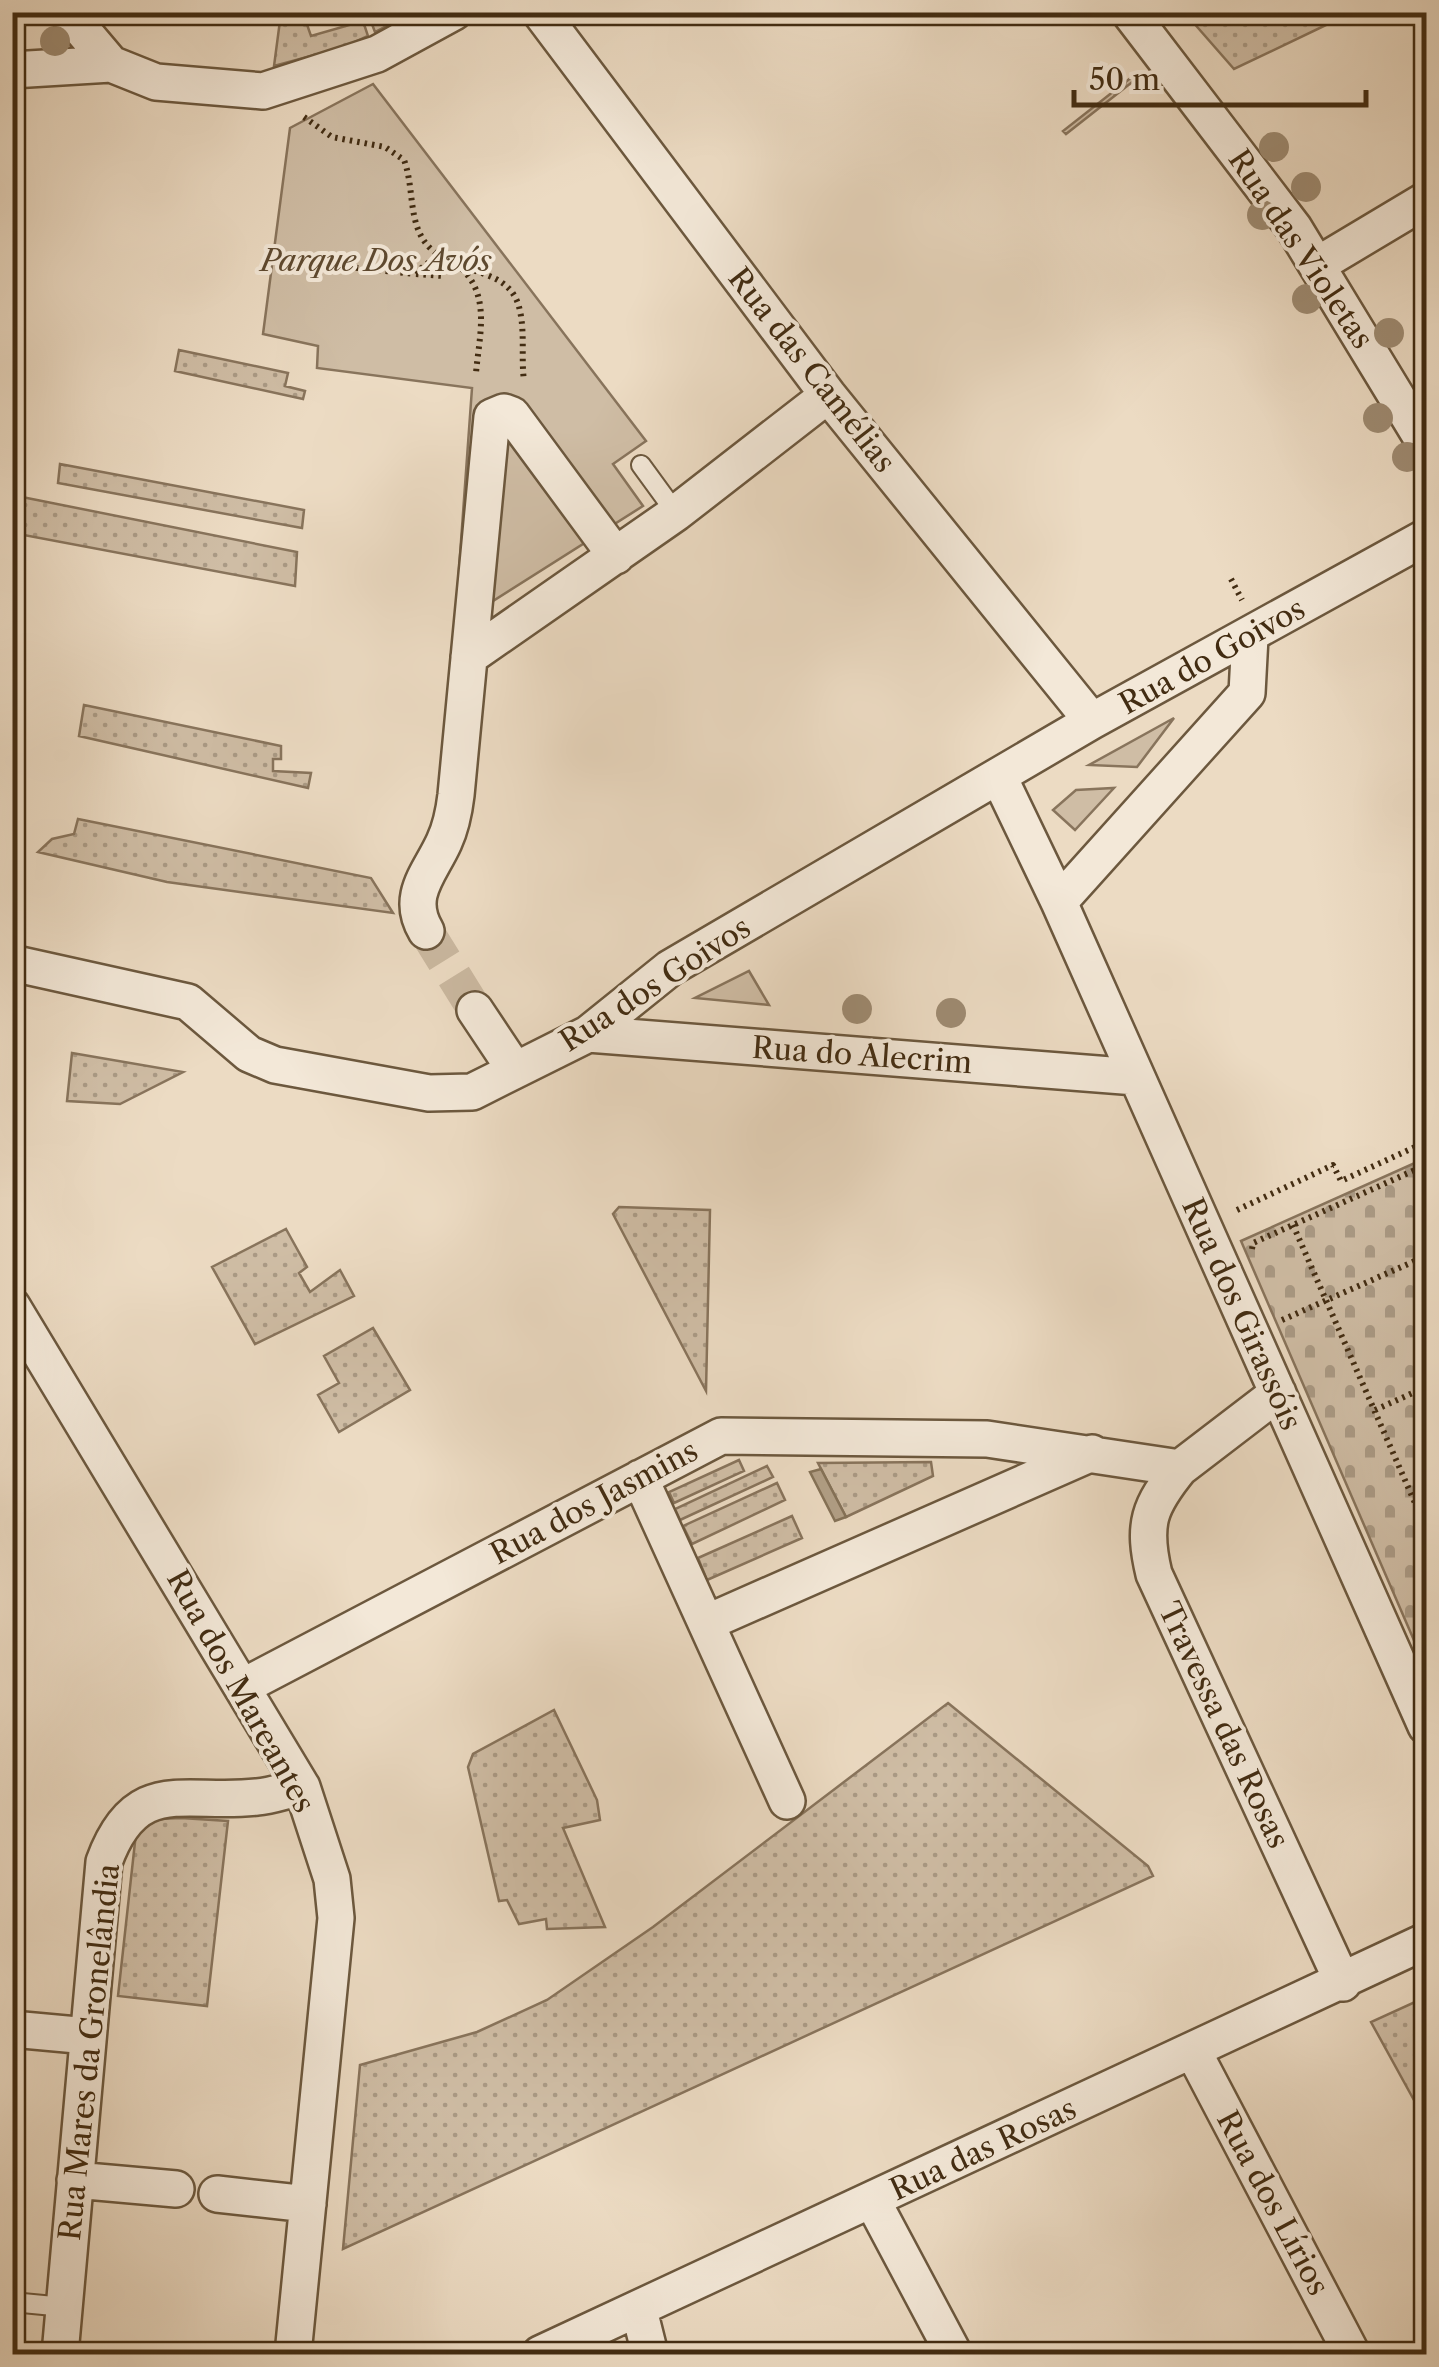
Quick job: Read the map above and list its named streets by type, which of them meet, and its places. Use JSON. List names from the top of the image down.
{
  "streets": {
    "street": [
      "Rua das Violetas",
      "Rua das Camélias",
      "Rua do Goivos",
      "Rua dos Goivos",
      "Rua do Alecrim",
      "Rua dos Girassóis",
      "Rua dos Jasmins",
      "Rua dos Mareantes",
      "Travessa das Rosas",
      "Rua Mares da Gronelândia",
      "Rua das Rosas",
      "Rua dos Lírios"
    ]
  },
  "crossings": [
    ["Rua das Camélias", "Rua do Goivos"],
    ["Rua do Goivos", "Rua dos Goivos"],
    ["Rua do Goivos", "Rua dos Girassóis"],
    ["Rua dos Goivos", "Rua do Alecrim"],
    ["Rua dos Goivos", "Rua dos Girassóis"],
    ["Rua do Alecrim", "Rua dos Girassóis"],
    ["Rua dos Jasmins", "Rua dos Mareantes"],
    ["Rua dos Jasmins", "Travessa das Rosas"],
    ["Rua dos Mareantes", "Rua Mares da Gronelândia"],
    ["Travessa das Rosas", "Rua das Rosas"],
    ["Rua das Rosas", "Rua dos Lírios"]
  ],
  "parks": ["Parque Dos Avós"],
  "scale_bar": "50 m"
}
